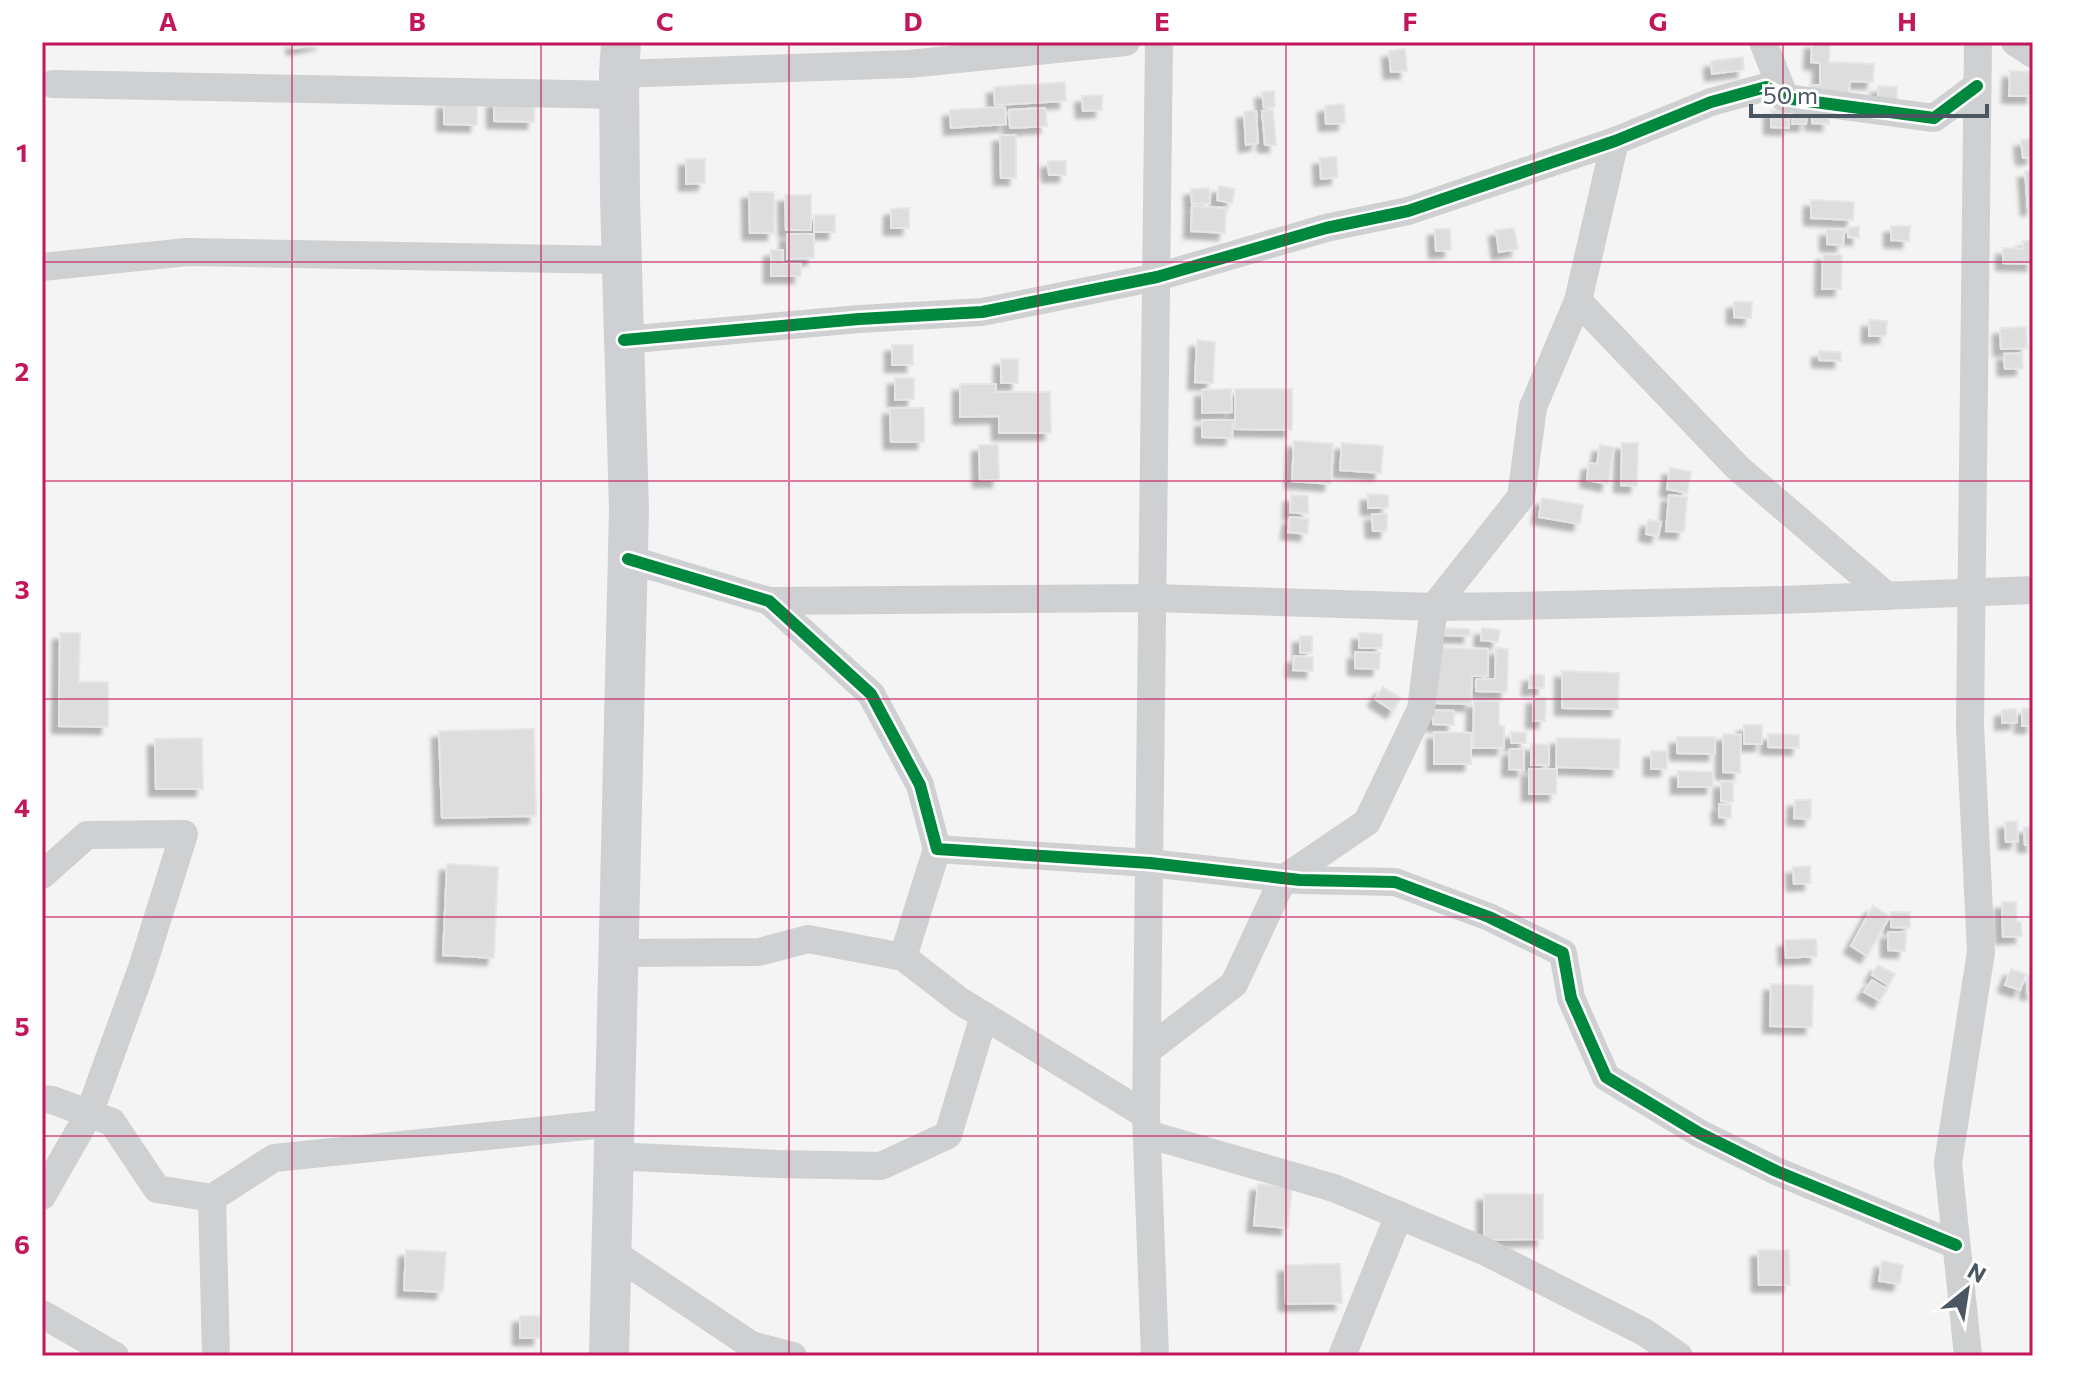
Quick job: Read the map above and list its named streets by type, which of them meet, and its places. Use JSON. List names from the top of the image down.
{
  "scale_bar": "50 m",
  "north": "top right",
  "grid": {
    "columns": [
      "A",
      "B",
      "C",
      "D",
      "E",
      "F",
      "G",
      "H"
    ],
    "rows": [
      "1",
      "2",
      "3",
      "4",
      "5",
      "6"
    ]
  }
}
